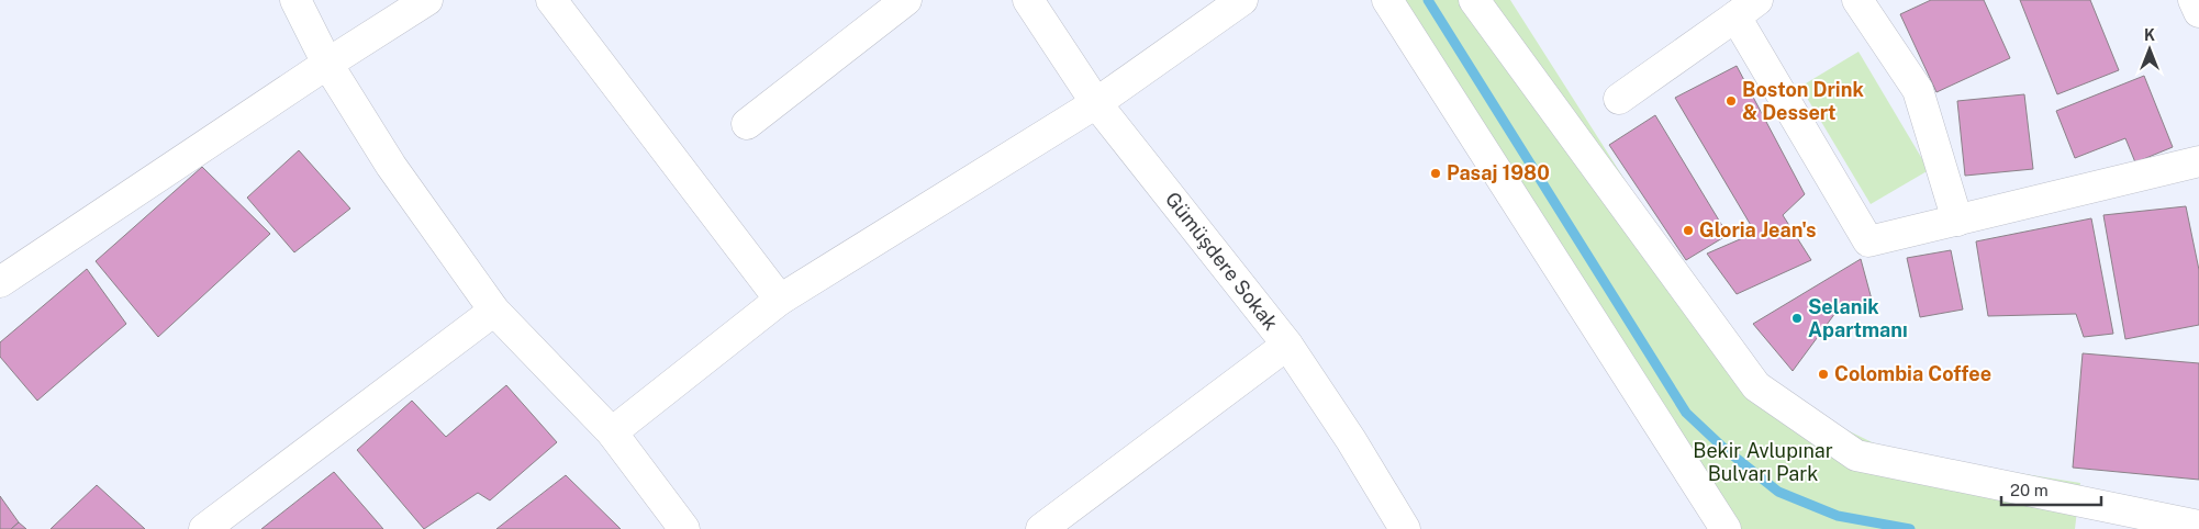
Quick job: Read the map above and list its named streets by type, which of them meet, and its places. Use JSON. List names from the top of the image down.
{
  "streets": {
    "street": ["Gümüşdere Sokak"]
  },
  "parks": ["Bekir Avlupınar Bulvarı Park"],
  "places": [
    "Boston Drink & Dessert",
    "Pasaj 1980",
    "Gloria Jean's",
    "Selanik Apartmanı",
    "Colombia Coffee"
  ],
  "scale_bar": "20 m",
  "north": "top"
}
